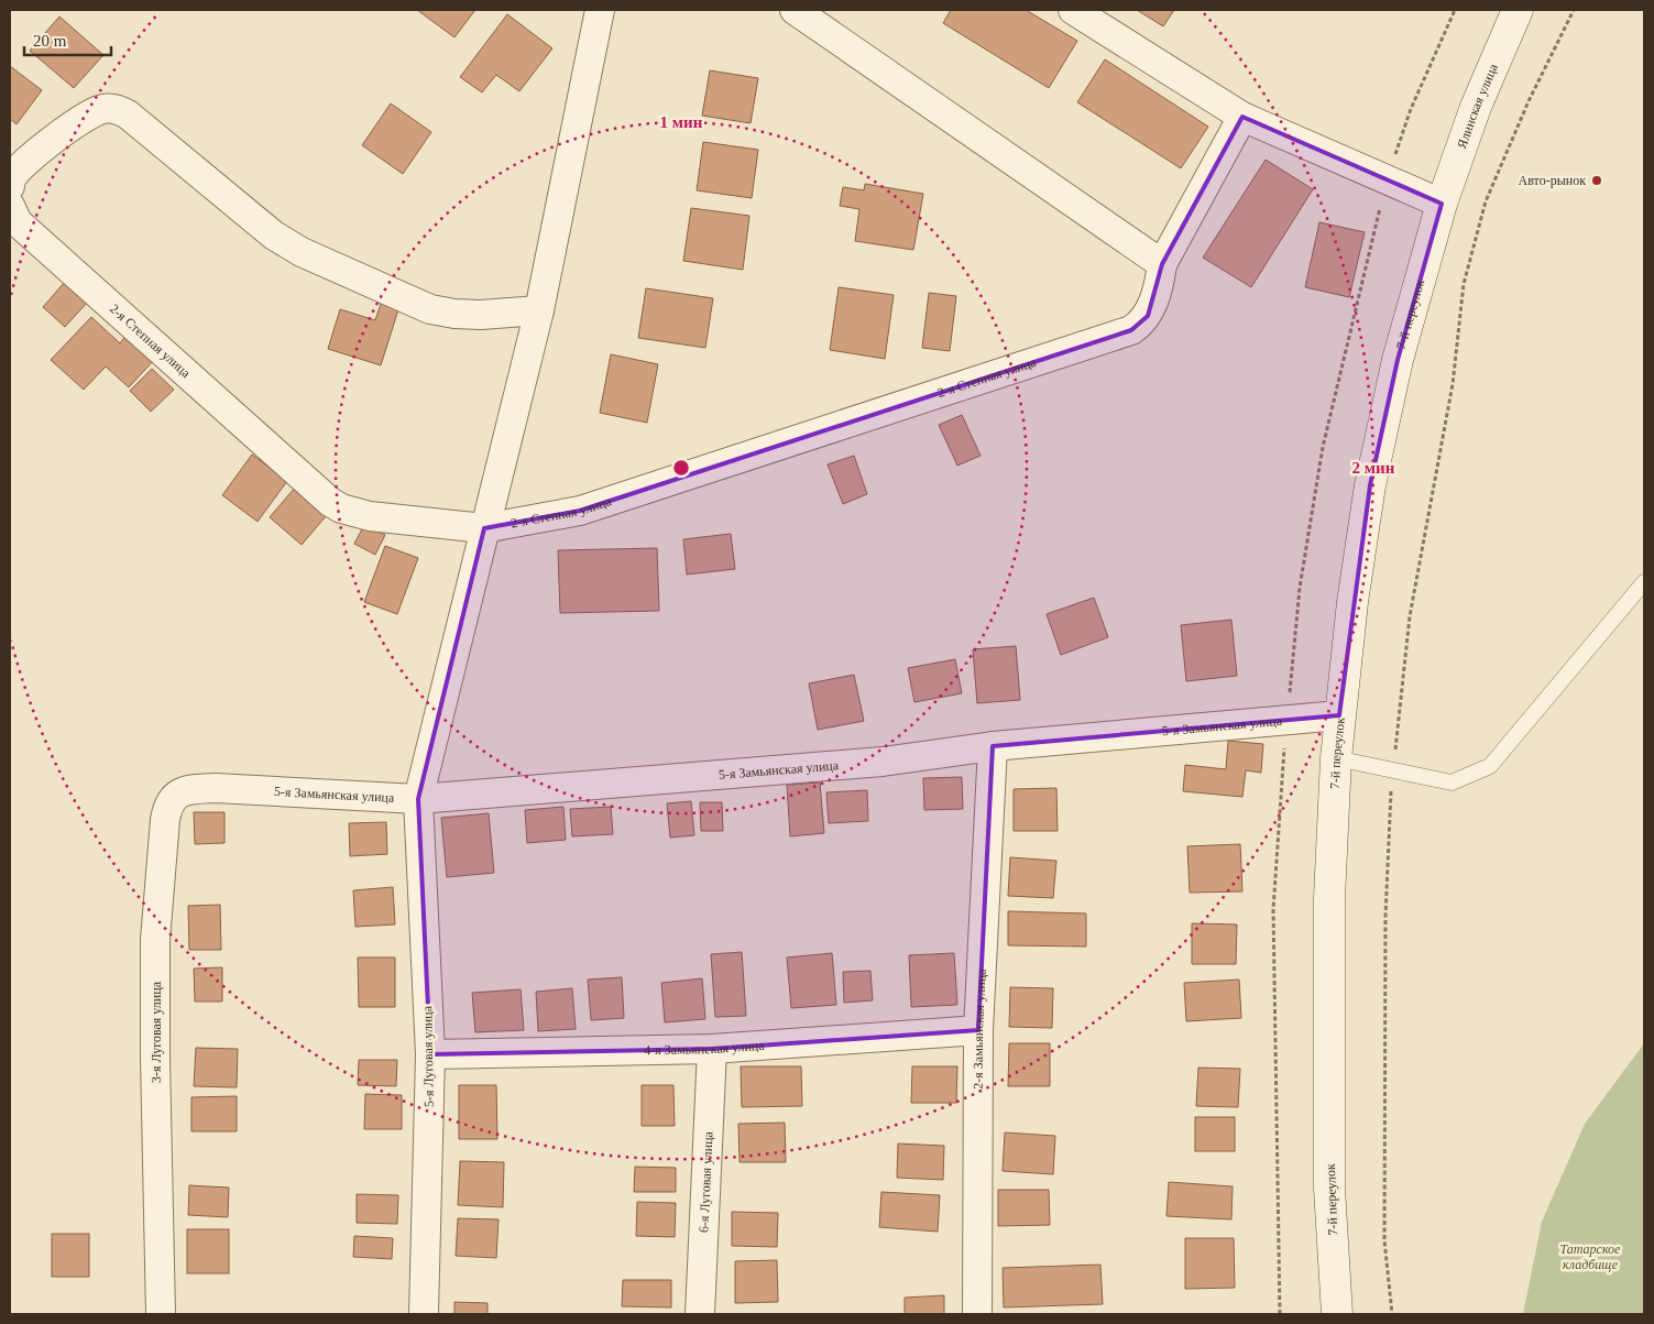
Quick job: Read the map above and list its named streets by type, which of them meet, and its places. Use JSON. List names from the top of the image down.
{
  "streets": {
    "street": [
      "Ялинская улица",
      "7-й переулок",
      "2-я Степная улица",
      "5-я Замьянская улица",
      "2-я Замьянская улица",
      "3-я Луговая улица",
      "4-я Замьянская улица",
      "5-я Луговая улица",
      "6-я Луговая улица"
    ]
  },
  "crossings": [
    ["Ялинская улица", "7-й переулок"],
    ["7-й переулок", "5-я Замьянская улица"],
    ["2-я Степная улица", "5-я Луговая улица"],
    ["5-я Замьянская улица", "2-я Замьянская улица"],
    ["5-я Замьянская улица", "3-я Луговая улица"],
    ["5-я Замьянская улица", "5-я Луговая улица"],
    ["2-я Замьянская улица", "4-я Замьянская улица"],
    ["4-я Замьянская улица", "5-я Луговая улица"],
    ["4-я Замьянская улица", "6-я Луговая улица"]
  ],
  "parks": ["Татарское кладбище"],
  "places": ["Авто-рынок"],
  "scale_bar": "20 m",
  "rings": ["1 мин", "2 мин"]
}
